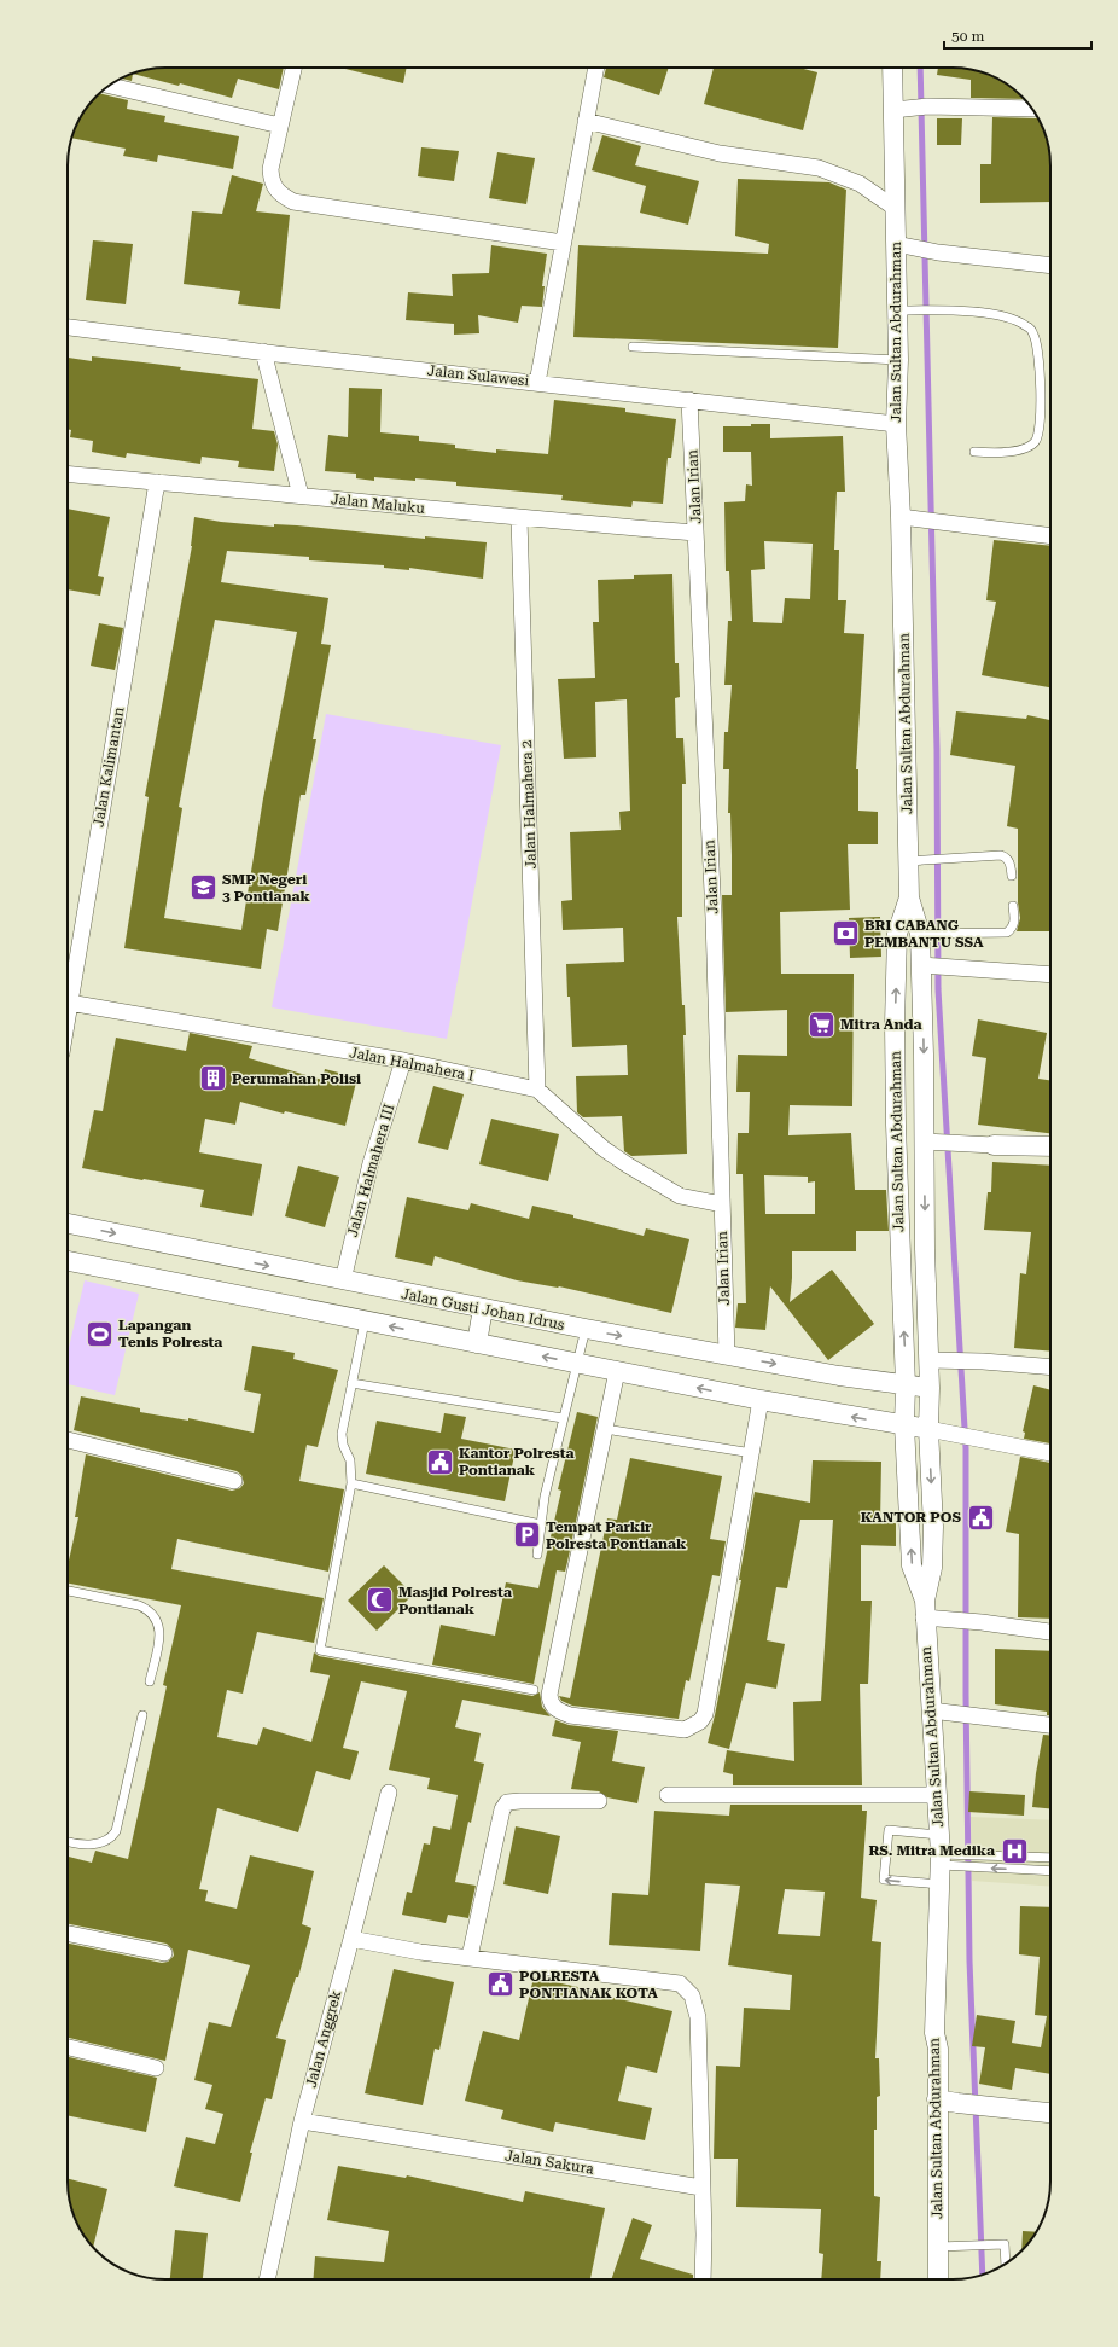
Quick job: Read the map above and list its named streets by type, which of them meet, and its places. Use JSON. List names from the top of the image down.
{
  "streets": {
    "street": [
      "Jalan Sultan Abdurahman",
      "Jalan Sulawesi",
      "Jalan Irian",
      "Jalan Maluku",
      "Jalan Kalimantan",
      "Jalan Halmahera 2",
      "Jalan Halmahera I",
      "Jalan Halmahera III",
      "Jalan Gusti Johan Idrus",
      "Jalan Anggrek",
      "Jalan Sakura"
    ]
  },
  "crossings": [
    ["Jalan Sultan Abdurahman", "Jalan Sulawesi"],
    ["Jalan Sultan Abdurahman", "Jalan Gusti Johan Idrus"],
    ["Jalan Sulawesi", "Jalan Irian"],
    ["Jalan Irian", "Jalan Maluku"],
    ["Jalan Irian", "Jalan Halmahera I"],
    ["Jalan Irian", "Jalan Gusti Johan Idrus"],
    ["Jalan Maluku", "Jalan Kalimantan"],
    ["Jalan Maluku", "Jalan Halmahera 2"],
    ["Jalan Kalimantan", "Jalan Halmahera I"],
    ["Jalan Halmahera 2", "Jalan Halmahera I"],
    ["Jalan Halmahera I", "Jalan Halmahera III"],
    ["Jalan Halmahera III", "Jalan Gusti Johan Idrus"],
    ["Jalan Anggrek", "Jalan Sakura"]
  ],
  "places": {
    "school or university": ["SMP Negeri 3 Pontianak"],
    "bank": ["BRI CABANG PEMBANTU SSA"],
    "supermarket": ["Mitra Anda"],
    "building": ["Perumahan Polisi"],
    "sports": ["Lapangan Tenis Polresta"],
    "public building": ["Kantor Polresta Pontianak", "KANTOR POS", "POLRESTA PONTIANAK KOTA"],
    "parking": ["Tempat Parkir Polresta Pontianak"],
    "mosque": ["Masjid Polresta Pontianak"],
    "hospital": ["RS. Mitra Medika"]
  },
  "scale_bar": "50 m"
}
